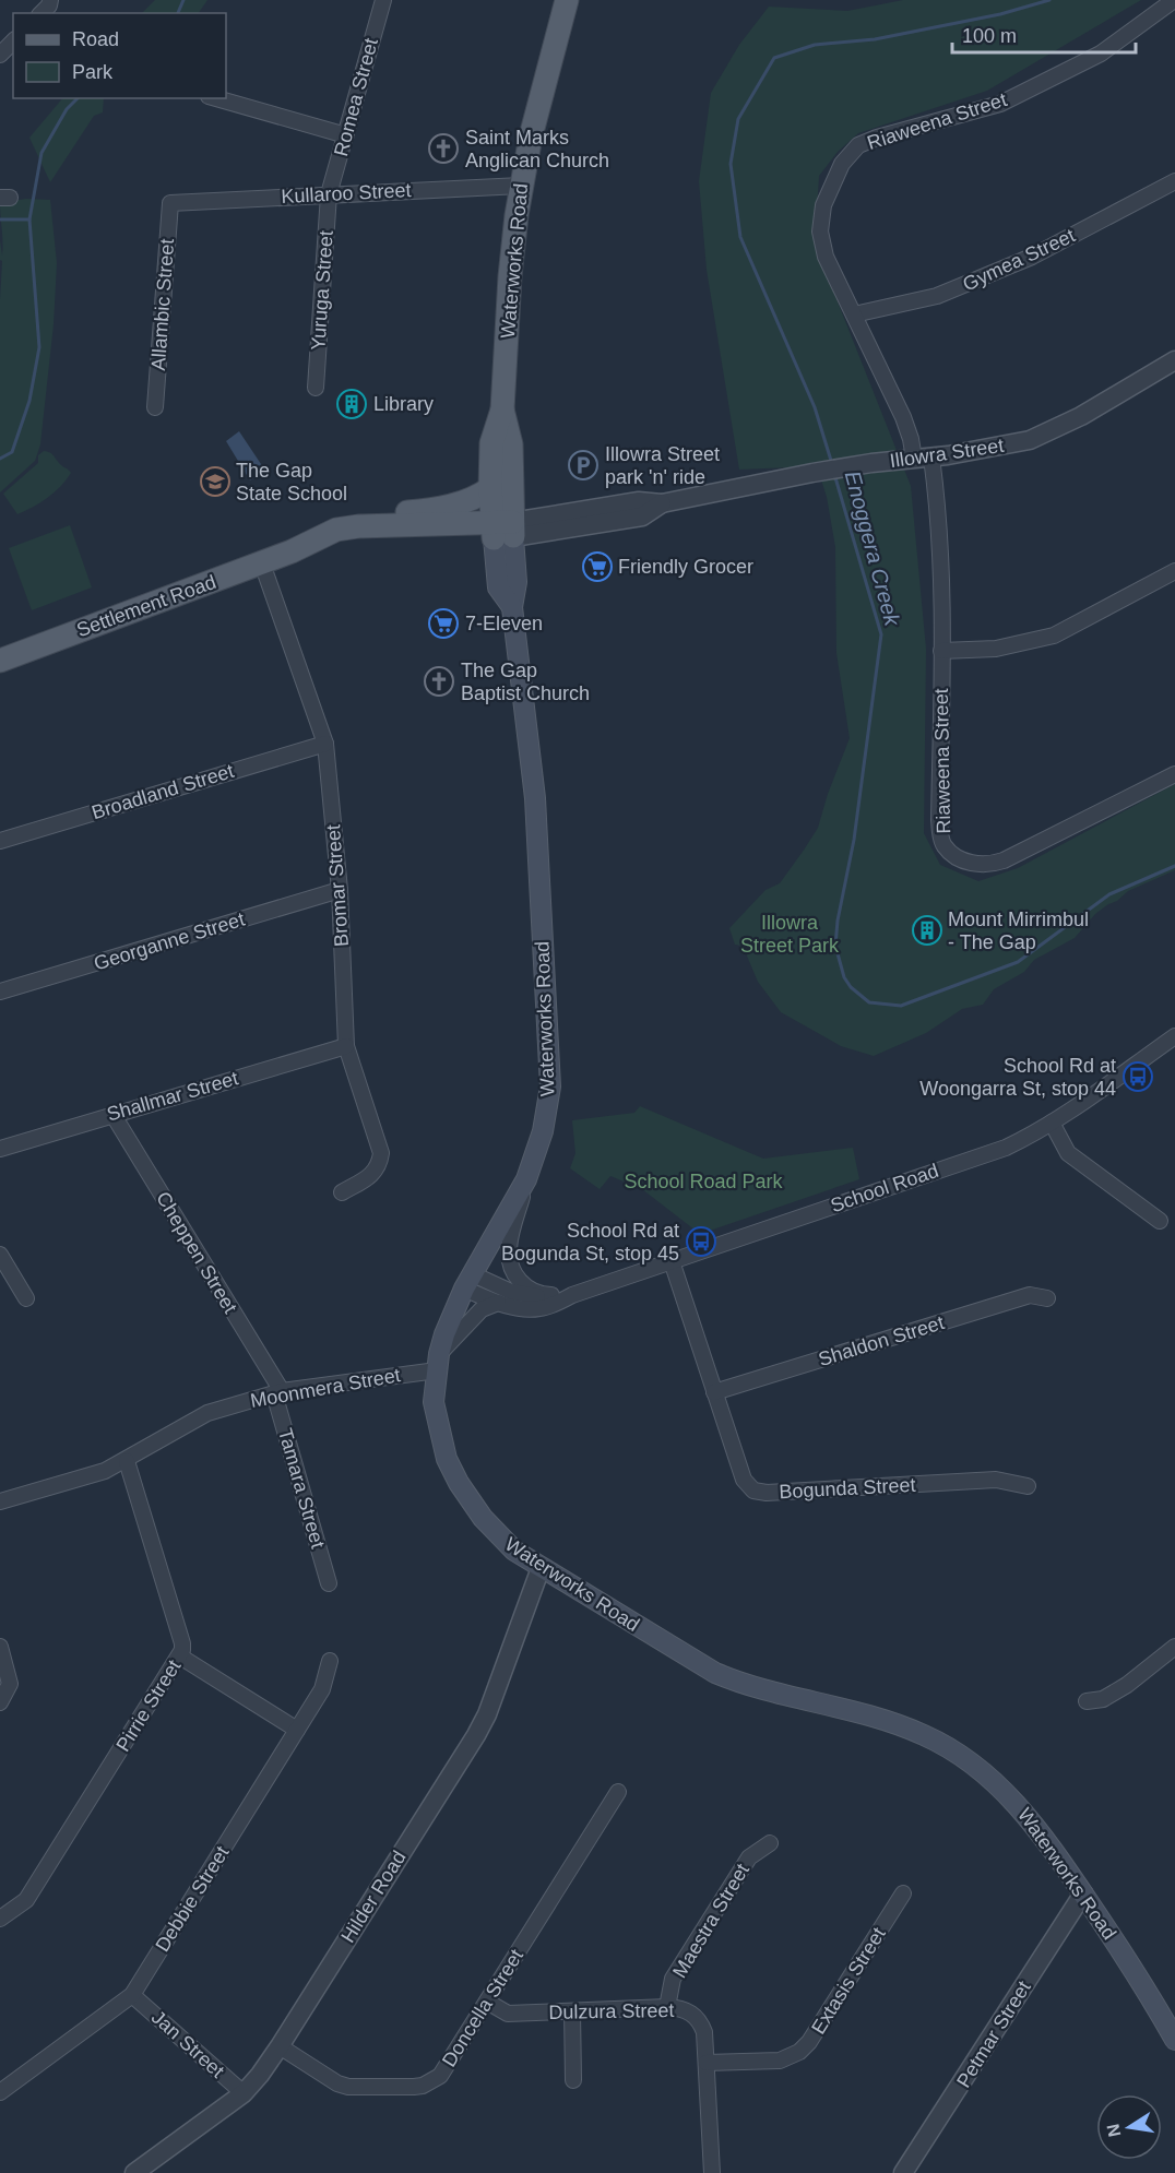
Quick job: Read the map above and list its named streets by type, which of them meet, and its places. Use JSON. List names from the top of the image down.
{
  "streets": {
    "main road": ["Waterworks Road", "Settlement Road"],
    "street": [
      "Romea Street",
      "Riaweena Street",
      "Kullaroo Street",
      "Gymea Street",
      "Yuruga Street",
      "Allambic Street",
      "Illowra Street",
      "Broadland Street",
      "Bromar Street",
      "Georganne Street",
      "Shallmar Street",
      "School Road",
      "Cheppen Street",
      "Shaldon Street",
      "Moonmera Street",
      "Tamara Street",
      "Bogunda Street",
      "Pirrie Street",
      "Hilder Road",
      "Debbie Street",
      "Maestra Street",
      "Extasis Street",
      "Doncella Street",
      "Dulzura Street",
      "Petmar Street",
      "Jan Street"
    ]
  },
  "crossings": [
    ["Romea Street", "Kullaroo Street"],
    ["Romea Street", "Yuruga Street"],
    ["Riaweena Street", "Gymea Street"],
    ["Riaweena Street", "Illowra Street"],
    ["Kullaroo Street", "Waterworks Road"],
    ["Kullaroo Street", "Yuruga Street"],
    ["Kullaroo Street", "Allambic Street"],
    ["Waterworks Road", "Illowra Street"],
    ["Waterworks Road", "Settlement Road"],
    ["Waterworks Road", "School Road"],
    ["Waterworks Road", "Moonmera Street"],
    ["Waterworks Road", "Hilder Road"],
    ["Waterworks Road", "Petmar Street"],
    ["Illowra Street", "Settlement Road"],
    ["Settlement Road", "Bromar Street"],
    ["Broadland Street", "Bromar Street"],
    ["Bromar Street", "Georganne Street"],
    ["Bromar Street", "Shallmar Street"],
    ["Shallmar Street", "Cheppen Street"],
    ["School Road", "Bogunda Street"],
    ["Cheppen Street", "Moonmera Street"],
    ["Cheppen Street", "Tamara Street"],
    ["Shaldon Street", "Bogunda Street"],
    ["Moonmera Street", "Tamara Street"],
    ["Moonmera Street", "Pirrie Street"],
    ["Hilder Road", "Doncella Street"],
    ["Hilder Road", "Jan Street"],
    ["Debbie Street", "Jan Street"],
    ["Maestra Street", "Dulzura Street"],
    ["Extasis Street", "Dulzura Street"],
    ["Doncella Street", "Dulzura Street"]
  ],
  "water": ["Enoggera Creek"],
  "parks": ["Illowra Street Park", "School Road Park"],
  "places": {
    "church": ["Saint Marks Anglican Church", "The Gap Baptist Church"],
    "building": ["Library", "Mount Mirrimbul - The Gap"],
    "parking": ["Illowra Street park 'n' ride"],
    "school or university": ["The Gap State School"],
    "supermarket": ["Friendly Grocer", "7-Eleven"],
    "bus stop": ["School Rd at Woongarra St, stop 44", "School Rd at Bogunda St, stop 45"]
  },
  "legend": ["Road", "Park"],
  "scale_bar": "100 m",
  "north": "left"
}
